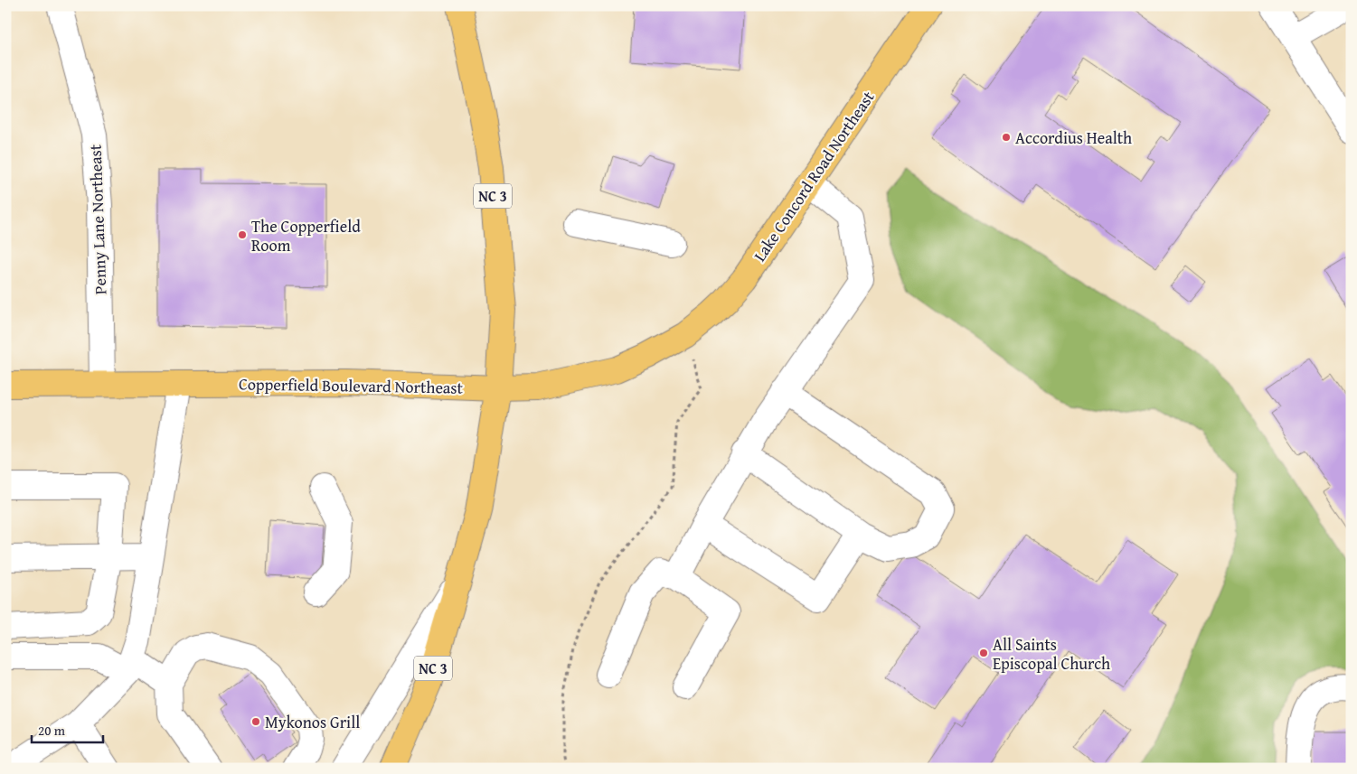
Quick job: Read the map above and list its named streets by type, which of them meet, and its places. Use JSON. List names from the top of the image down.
{
  "streets": {
    "main road": ["Lake Concord Road Northeast", "NC 3", "Copperfield Boulevard Northeast"],
    "street": ["Penny Lane Northeast"]
  },
  "crossings": [
    ["Lake Concord Road Northeast", "Copperfield Boulevard Northeast"],
    ["NC 3", "Copperfield Boulevard Northeast"],
    ["Penny Lane Northeast", "Copperfield Boulevard Northeast"]
  ],
  "places": [
    "Accordius Health",
    "The Copperfield Room",
    "All Saints Episcopal Church",
    "Mykonos Grill"
  ],
  "scale_bar": "20 m"
}
